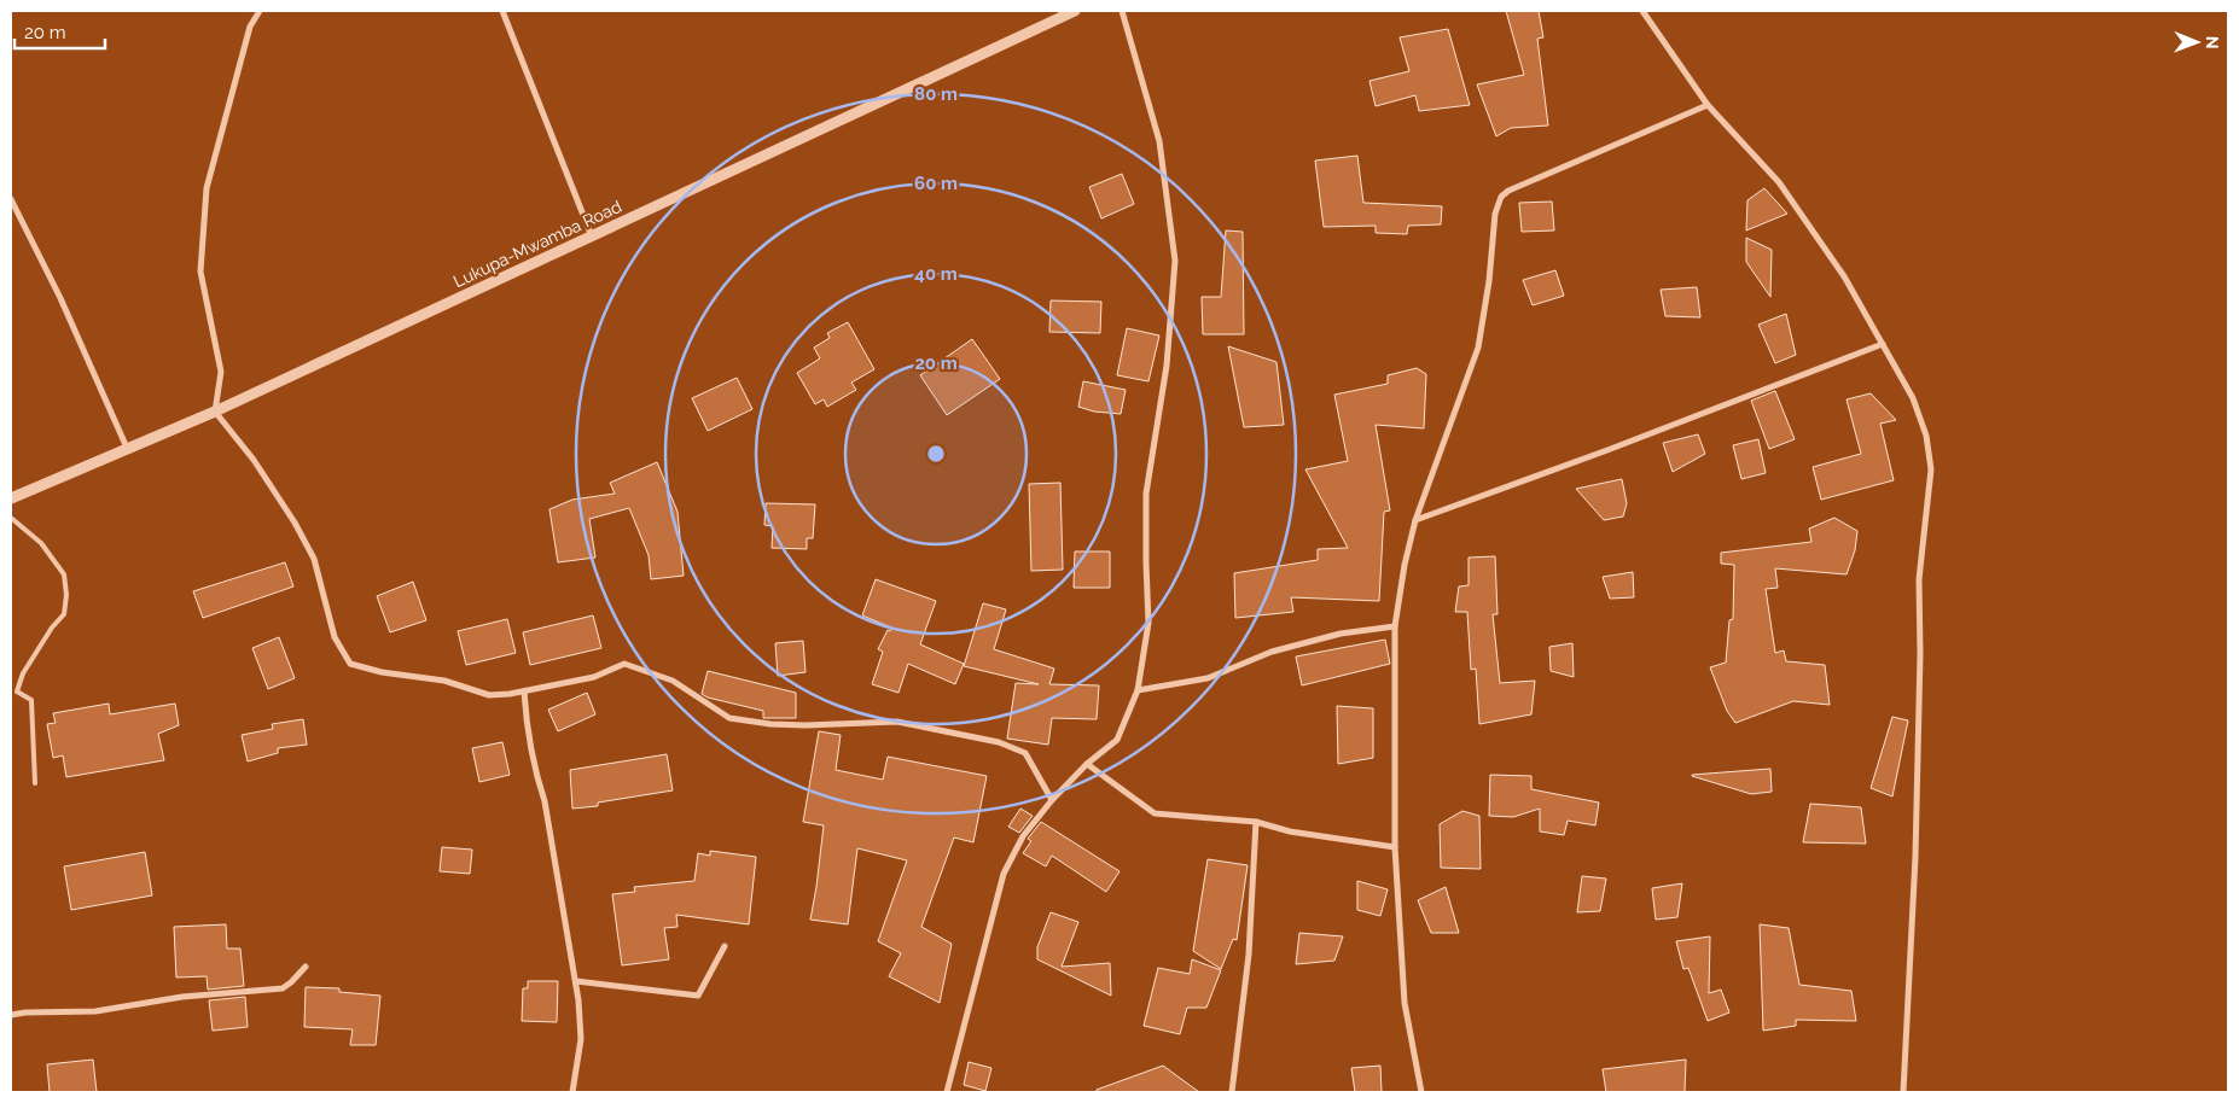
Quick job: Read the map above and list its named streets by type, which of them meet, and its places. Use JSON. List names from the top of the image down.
{
  "streets": {
    "street": ["Lukupa-Mwamba Road"]
  },
  "scale_bar": "20 m",
  "north": "right",
  "rings": [
    "80 m",
    "60 m",
    "40 m",
    "20 m"
  ]
}
